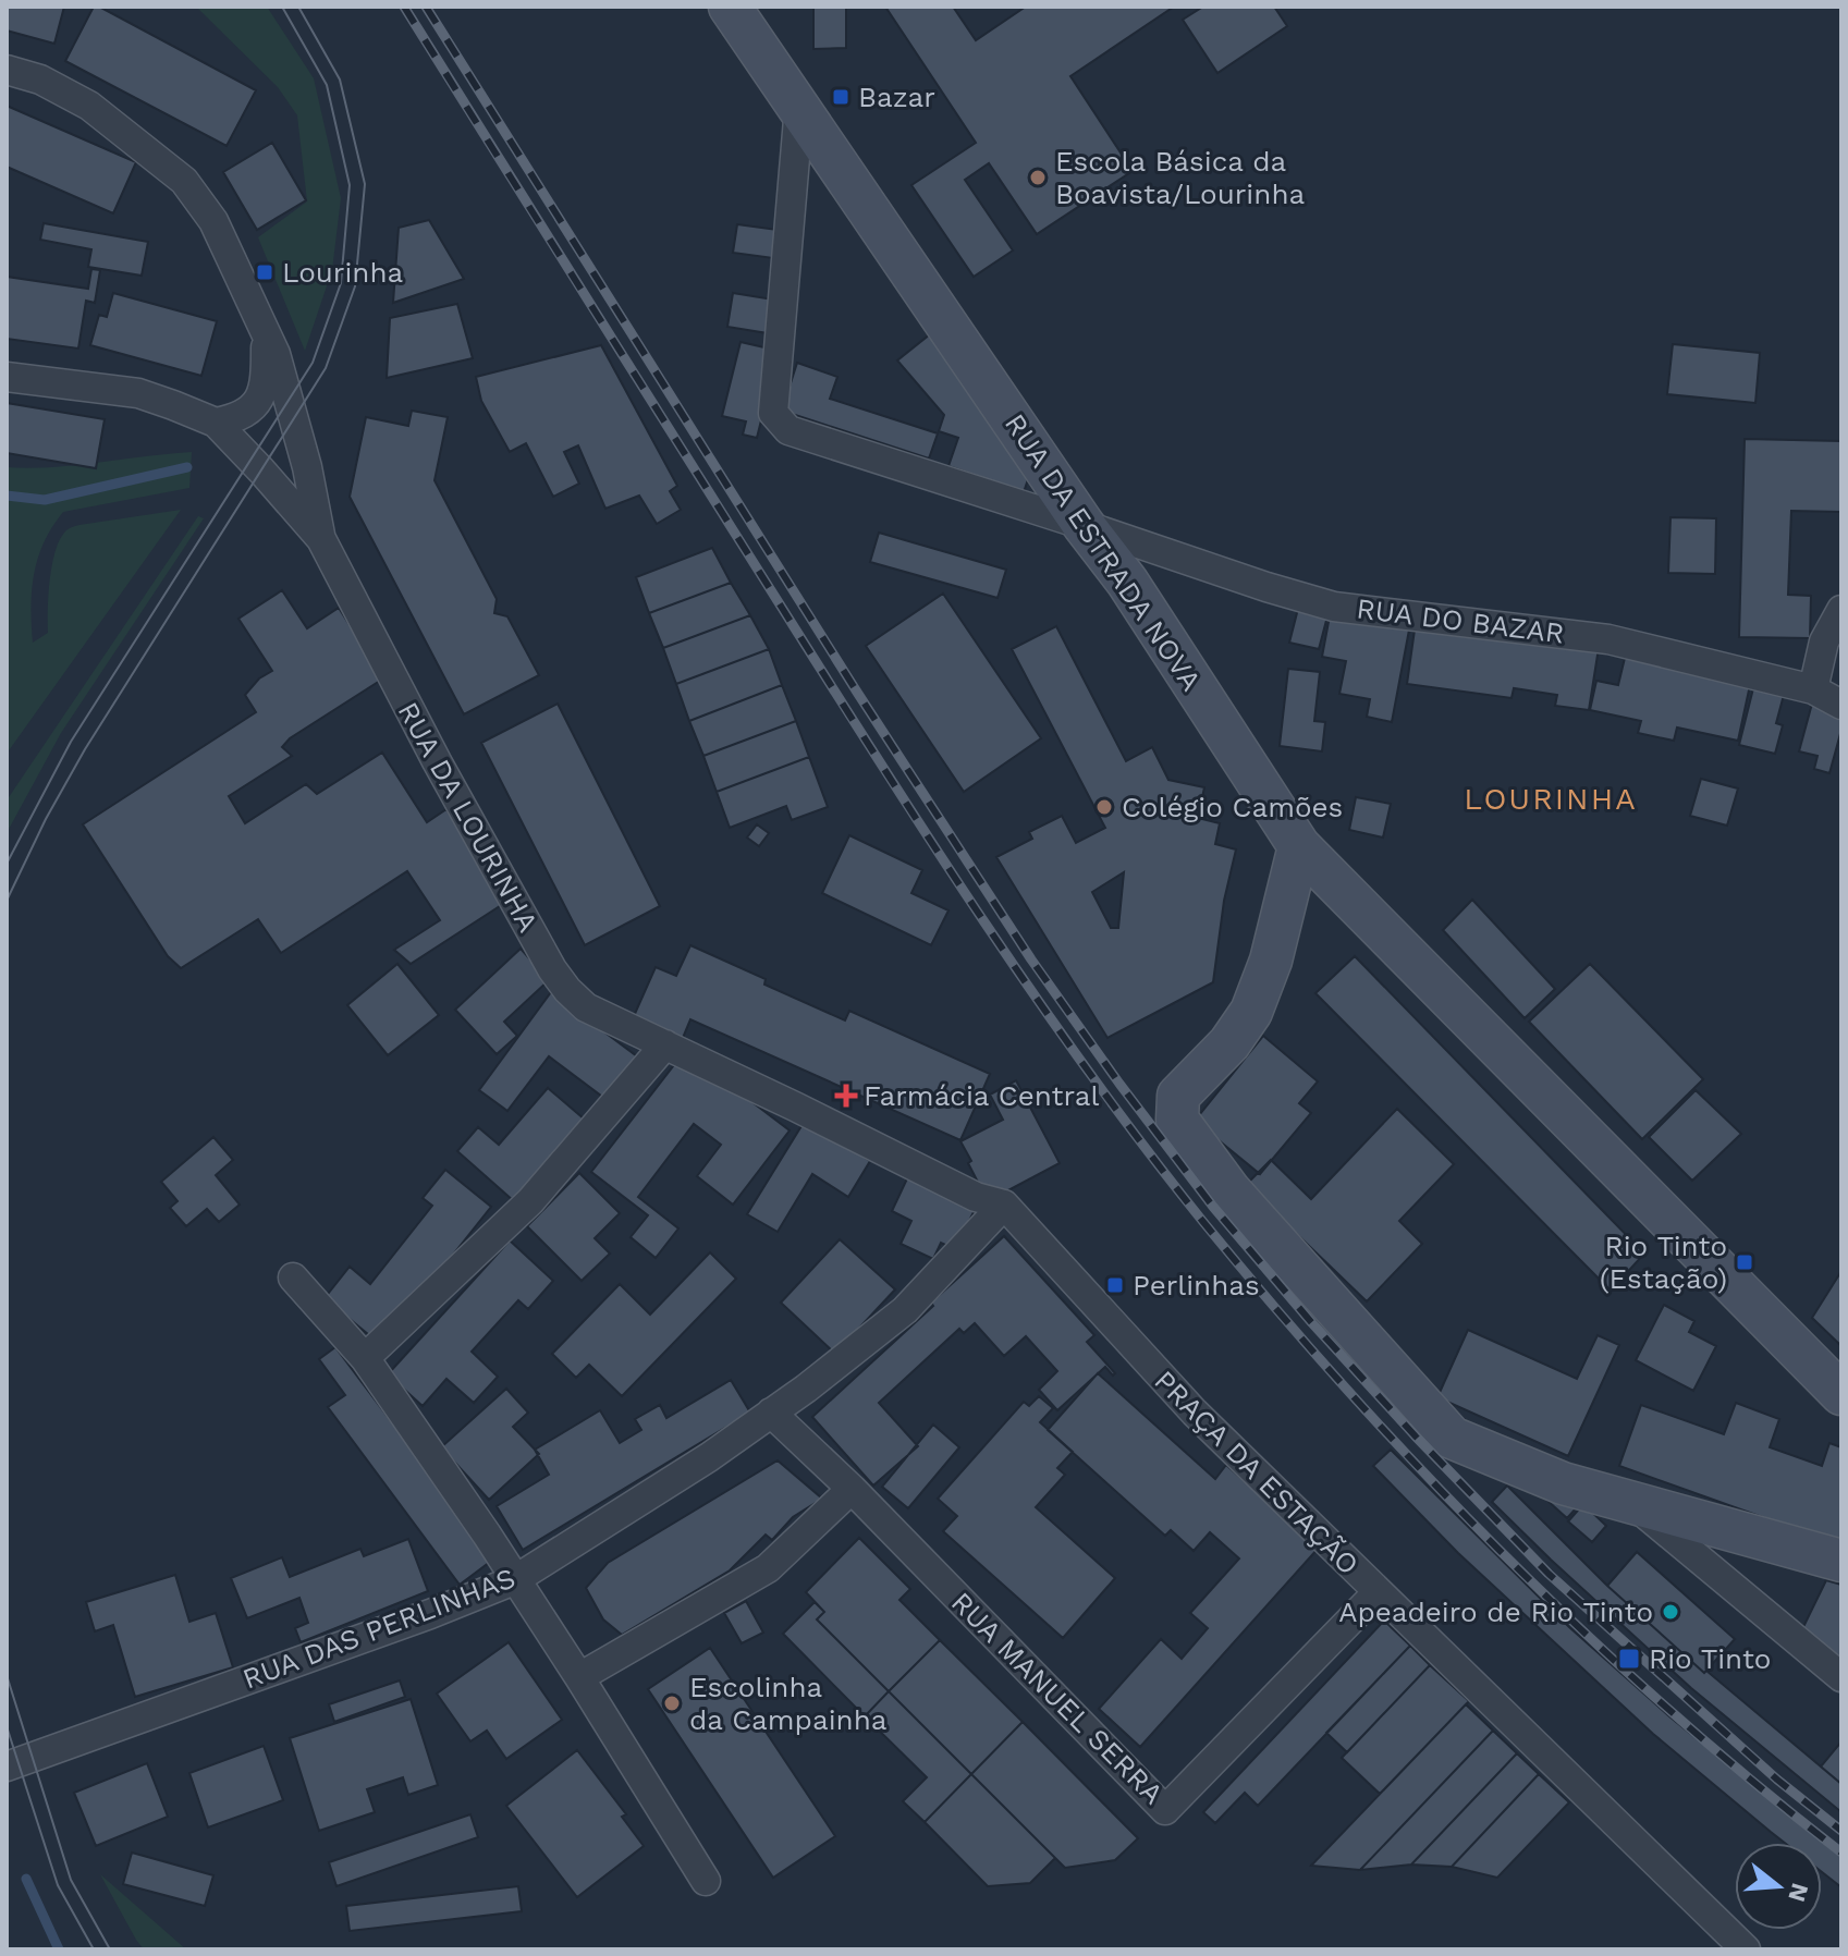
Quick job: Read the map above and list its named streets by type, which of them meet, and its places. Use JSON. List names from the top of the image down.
{
  "streets": {
    "street": [
      "RUA DA ESTRADA NOVA",
      "RUA DO BAZAR",
      "RUA DA LOURINHA",
      "PRAÇA DA ESTAÇÃO",
      "RUA DAS PERLINHAS",
      "RUA MANUEL SERRA"
    ]
  },
  "crossings": [
    ["RUA DA ESTRADA NOVA", "RUA DO BAZAR"],
    ["RUA DA LOURINHA", "PRAÇA DA ESTAÇÃO"],
    ["RUA DA LOURINHA", "RUA DAS PERLINHAS"],
    ["PRAÇA DA ESTAÇÃO", "RUA DAS PERLINHAS"],
    ["PRAÇA DA ESTAÇÃO", "RUA MANUEL SERRA"],
    ["RUA DAS PERLINHAS", "RUA MANUEL SERRA"]
  ],
  "districts": ["LOURINHA"],
  "places": {
    "transit": [
      "Bazar",
      "Lourinha",
      "Rio Tinto (Estação)",
      "Perlinhas",
      "Rio Tinto"
    ],
    "other": [
      "Escola Básica da Boavista/Lourinha",
      "Colégio Camões",
      "Apeadeiro de Rio Tinto",
      "Escolinha da Campainha"
    ],
    "health": ["Farmácia Central"]
  },
  "north": "right"
}
